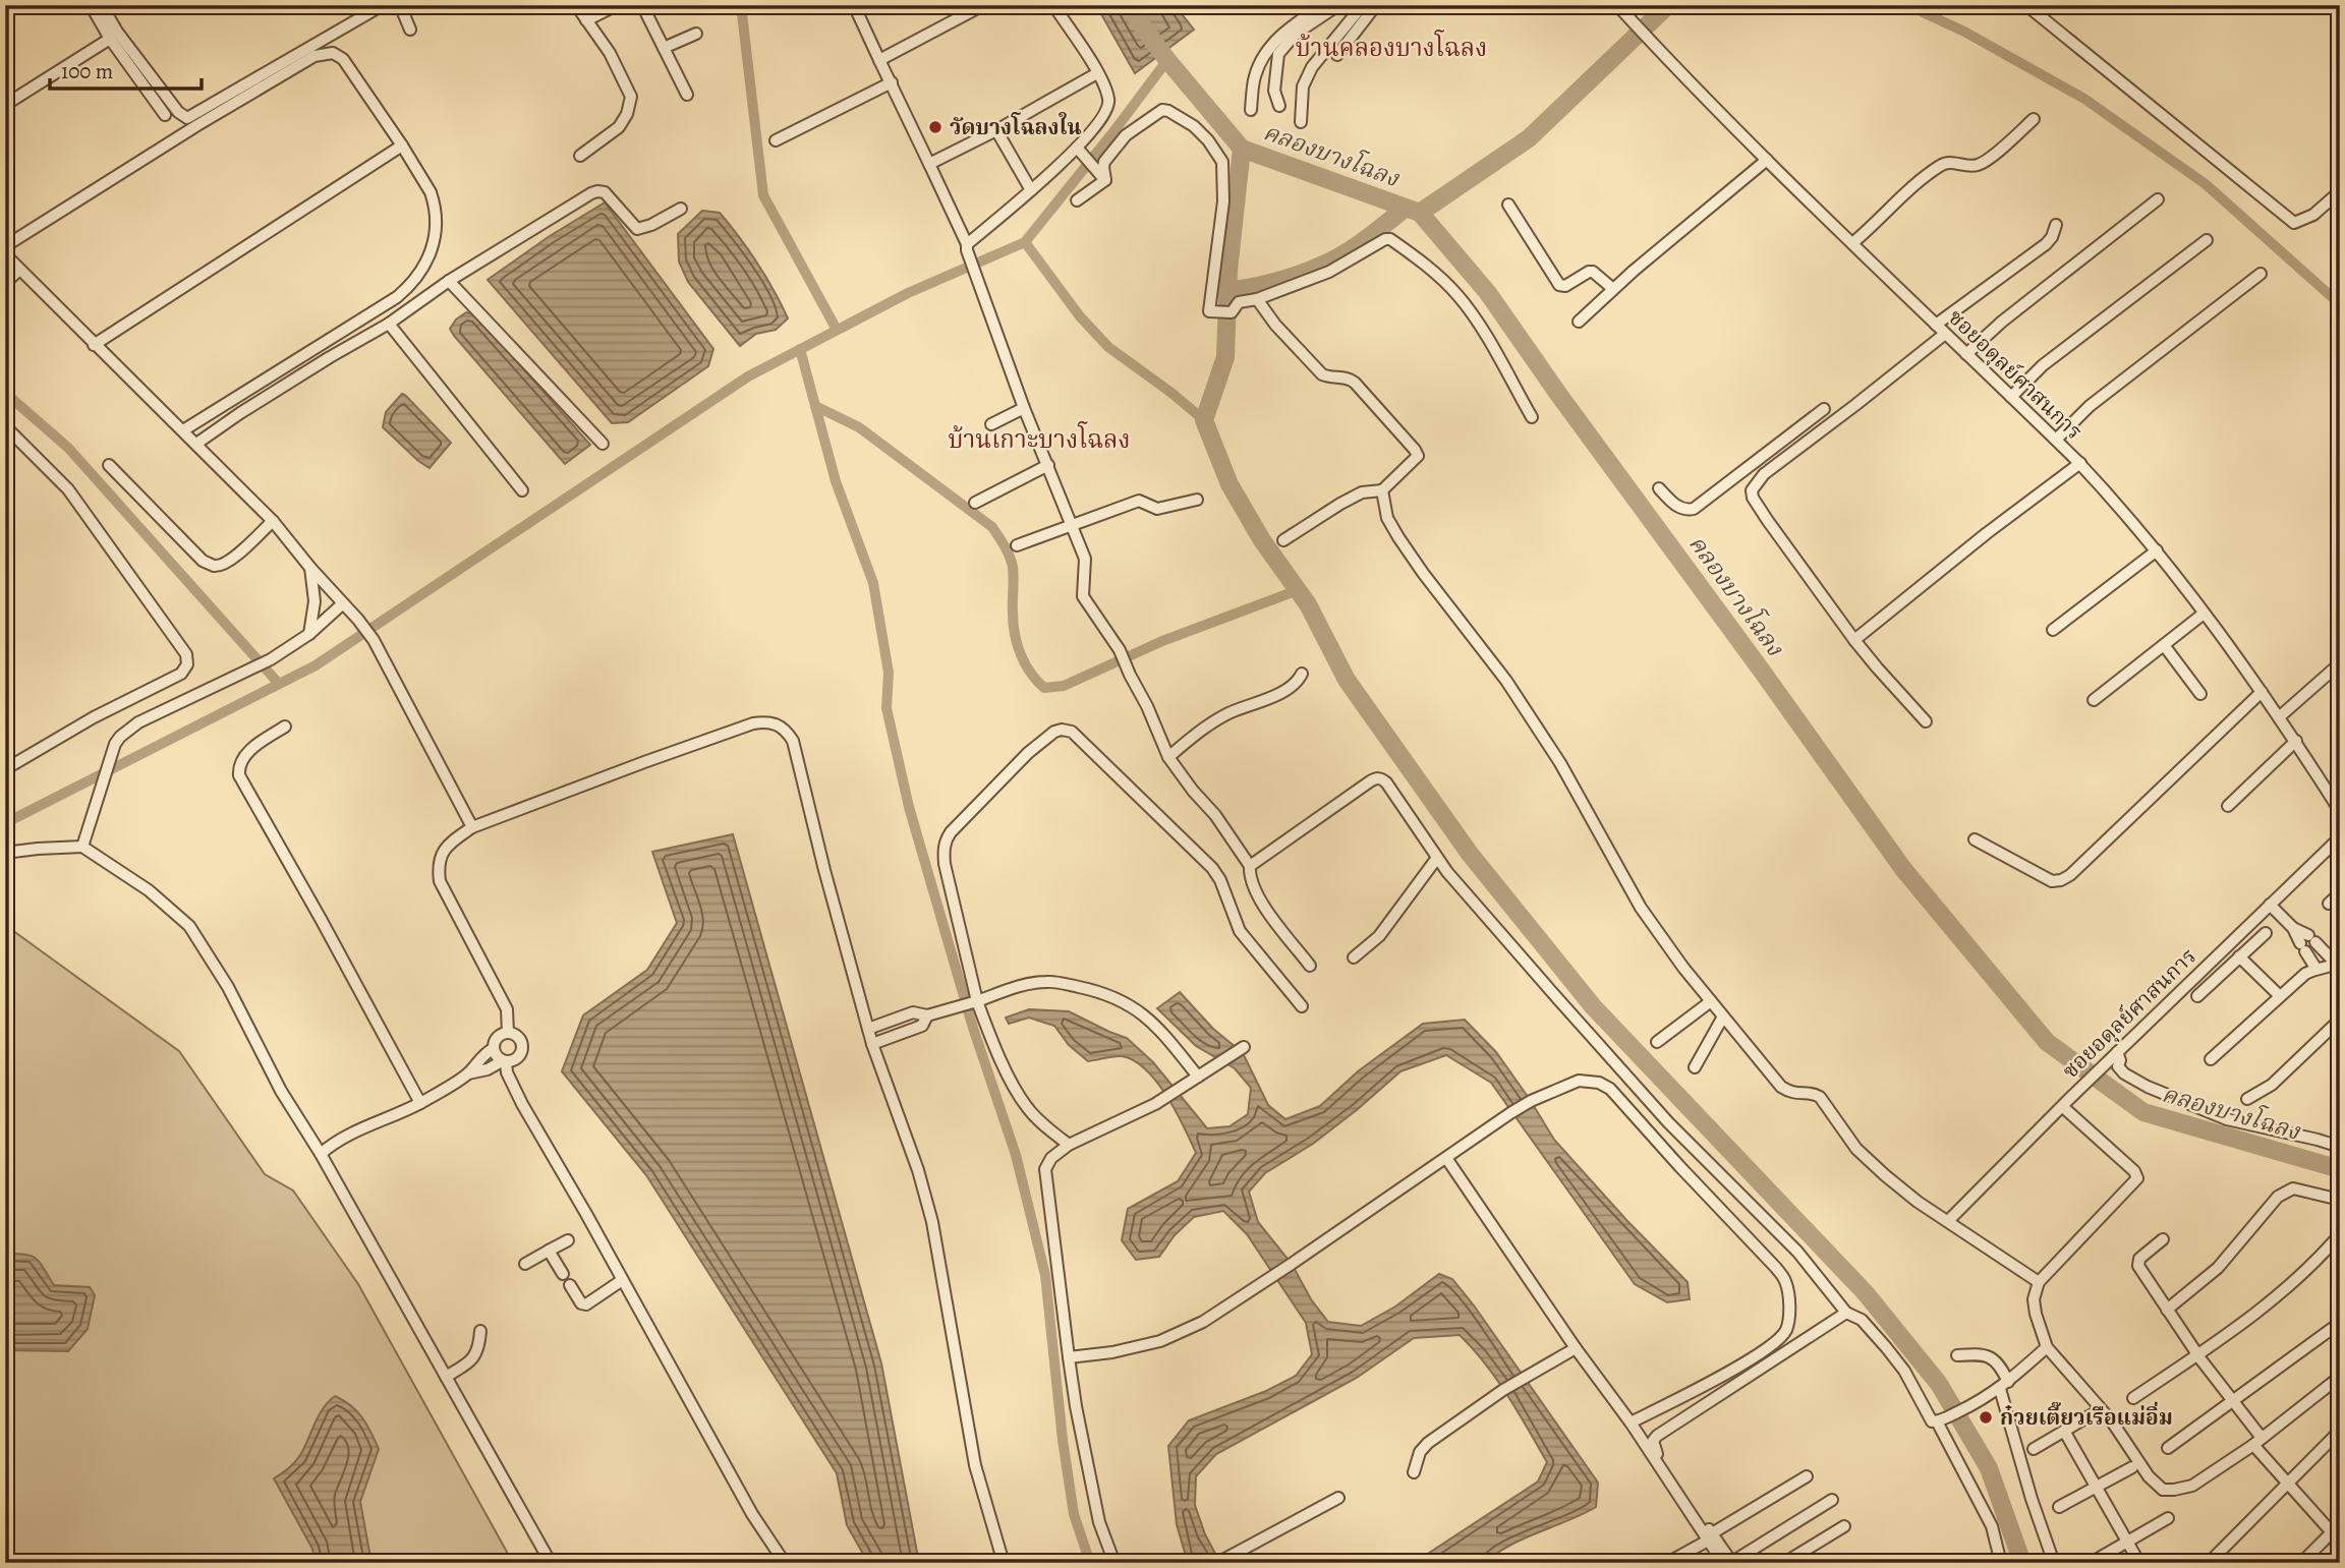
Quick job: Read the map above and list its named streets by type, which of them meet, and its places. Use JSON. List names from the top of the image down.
{
  "streets": {
    "street": ["ซอยอดุลย์ศาสนการ"]
  },
  "districts": ["บ้านคลองบางโฉลง", "บ้านเกาะบางโฉลง"],
  "water": ["คลองบางโฉลง"],
  "places": ["วัดบางโฉลงใน", "ก๋วยเตี๊ยวเรือแม่อิ่ม"],
  "scale_bar": "100 m"
}
